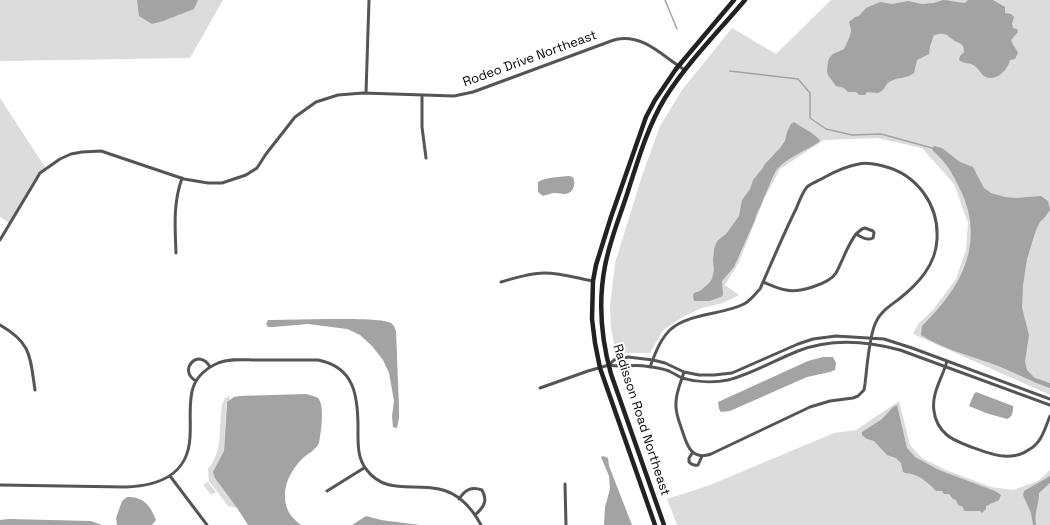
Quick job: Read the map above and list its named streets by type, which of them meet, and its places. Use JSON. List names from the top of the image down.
{
  "streets": {
    "main road": ["Radisson Road Northeast"],
    "street": ["Rodeo Drive Northeast"]
  },
  "crossings": [
    ["Rodeo Drive Northeast", "Radisson Road Northeast"]
  ]
}
